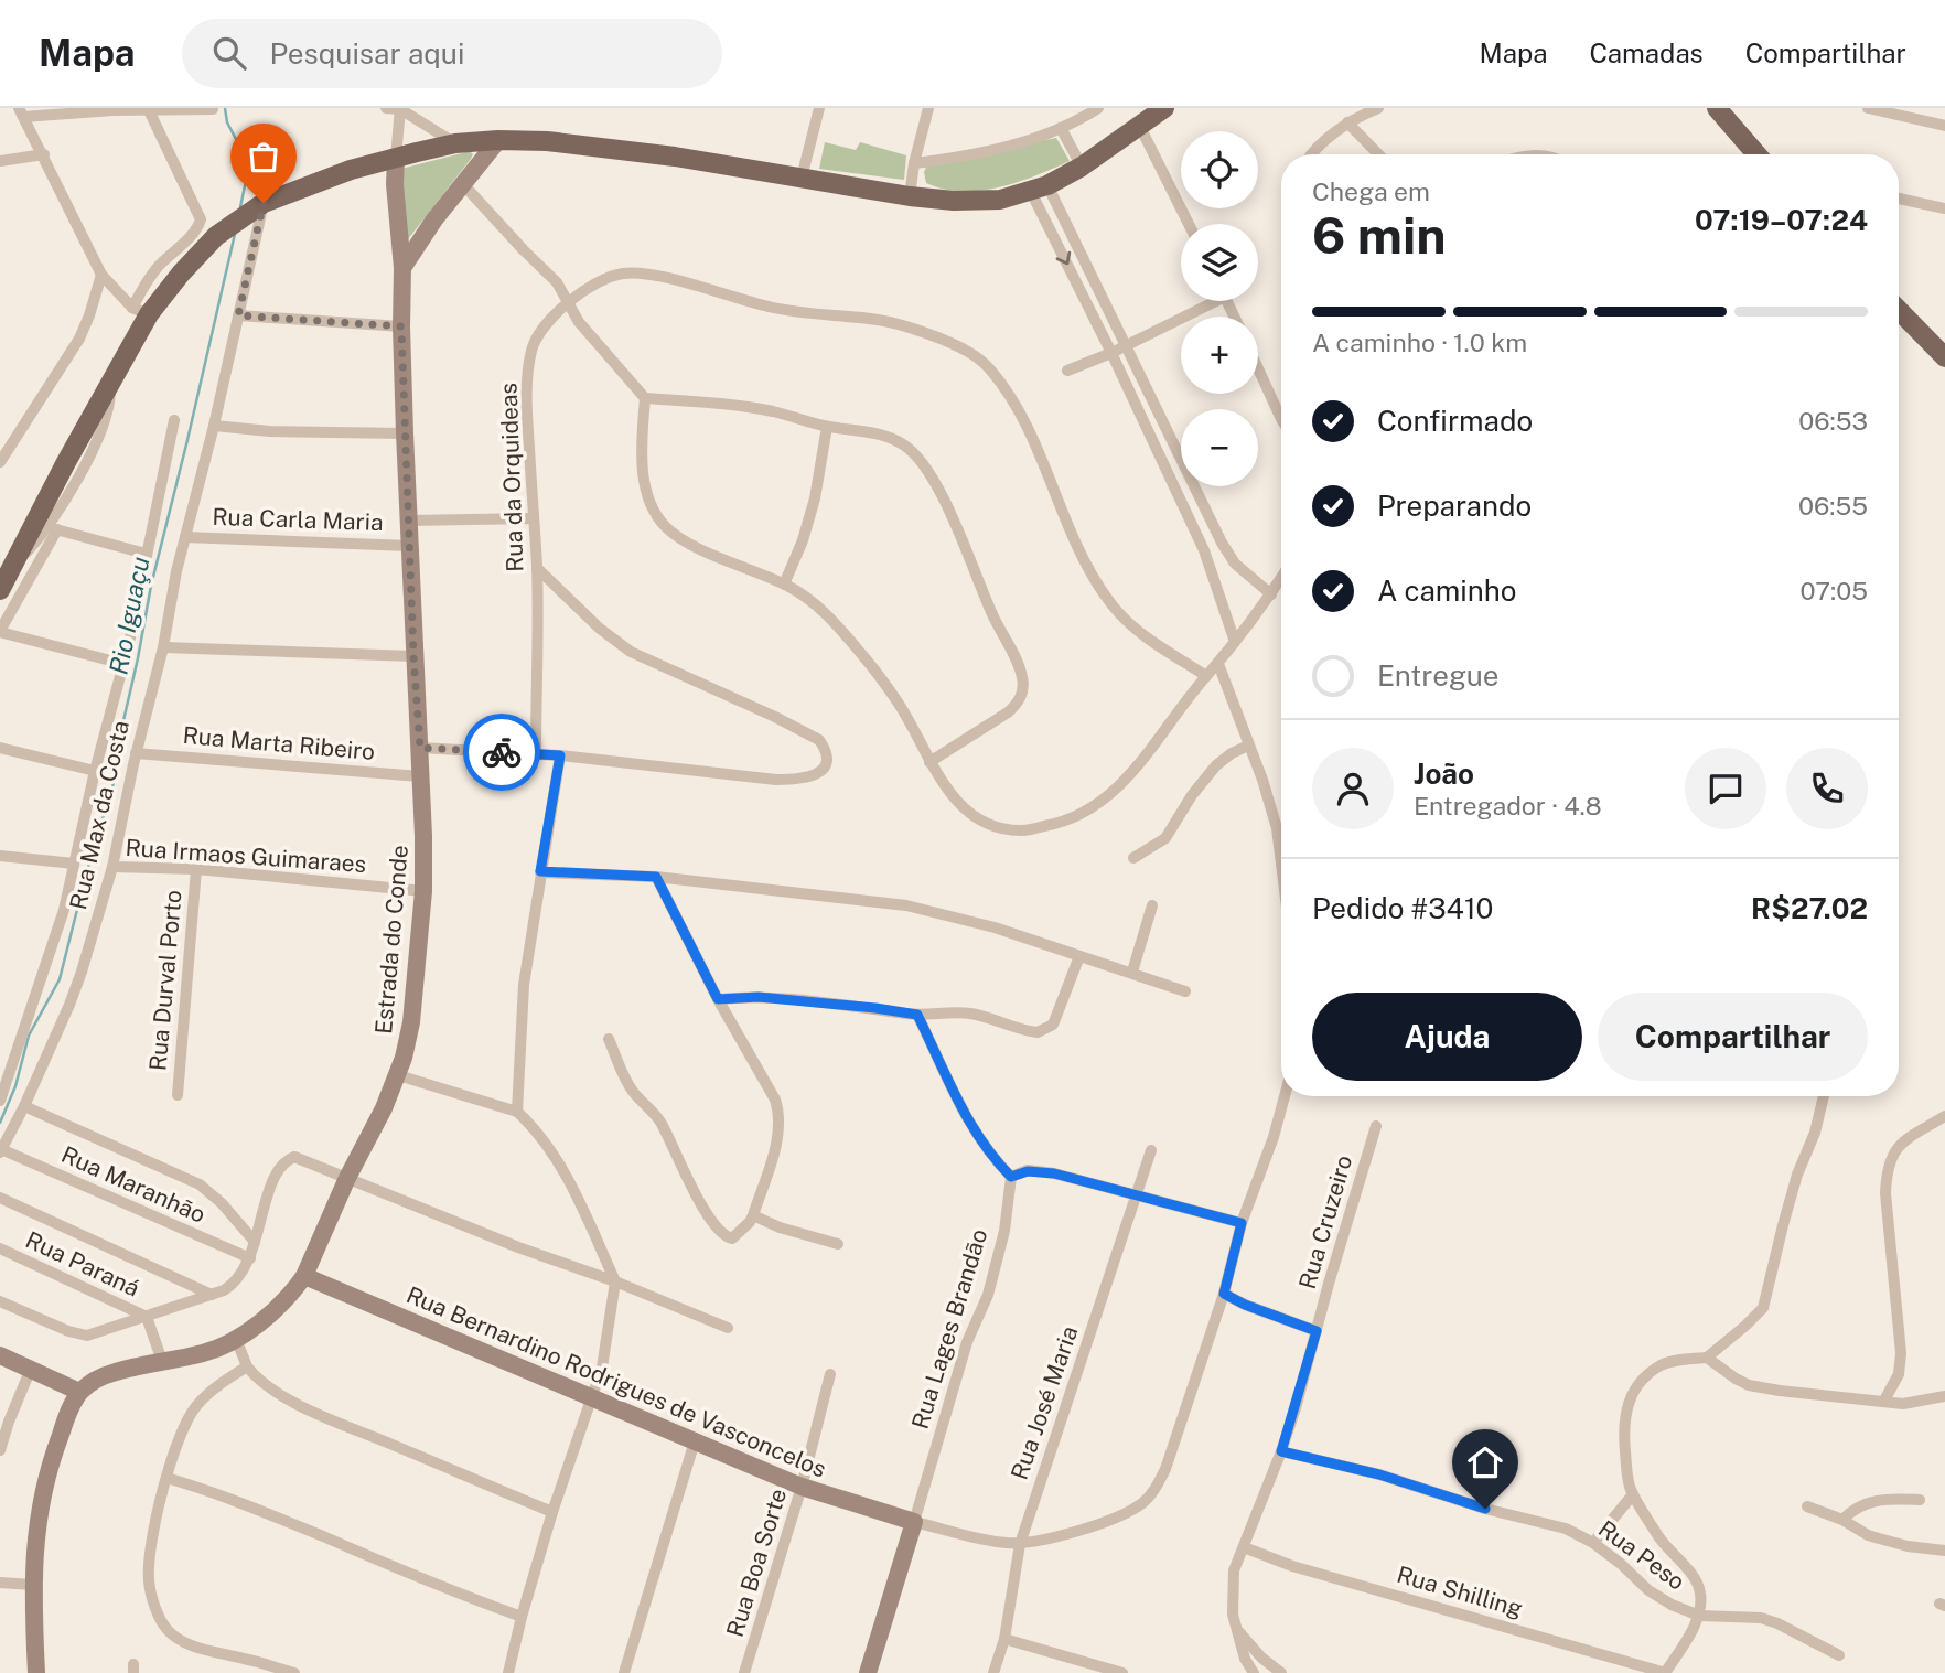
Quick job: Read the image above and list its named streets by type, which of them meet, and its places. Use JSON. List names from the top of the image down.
{
  "streets": {
    "street": [
      "Rua da Orquideas",
      "Rua Carla Maria",
      "Rua Marta Ribeiro",
      "Rua Max da Costa",
      "Rua Irmaos Guimaraes",
      "Estrada do Conde",
      "Rua Durval Porto",
      "Rua Maranhão",
      "Rua Cruzeiro",
      "Rua Paraná",
      "Rua Lages Brandão",
      "Rua Bernardino Rodrigues de Vasconcelos",
      "Rua José Maria",
      "Rua Peso",
      "Rua Boa Sorte",
      "Rua Shilling"
    ]
  },
  "crossings": [
    ["Rua Carla Maria", "Rua Max da Costa"],
    ["Rua Carla Maria", "Estrada do Conde"],
    ["Rua Marta Ribeiro", "Rua Max da Costa"],
    ["Rua Marta Ribeiro", "Estrada do Conde"],
    ["Rua Max da Costa", "Rua Irmaos Guimaraes"],
    ["Rua Max da Costa", "Rua Maranhão"],
    ["Rua Irmaos Guimaraes", "Estrada do Conde"],
    ["Rua Irmaos Guimaraes", "Rua Durval Porto"],
    ["Estrada do Conde", "Rua Bernardino Rodrigues de Vasconcelos"],
    ["Rua Cruzeiro", "Rua Peso"],
    ["Rua Cruzeiro", "Rua Shilling"],
    ["Rua Lages Brandão", "Rua Bernardino Rodrigues de Vasconcelos"],
    ["Rua Bernardino Rodrigues de Vasconcelos", "Rua Boa Sorte"]
  ],
  "water": ["Rio Iguaçu"],
  "page": {
    "header": "Mapa",
    "search": "Pesquisar aqui",
    "nav": ["Mapa", "Camadas", "Compartilhar"],
    "map_buttons": ["+", "−"],
    "heading": ["6 min", "Chega em", "07:19–07:24"],
    "panel": [
      "João",
      "Entregador · 4.8",
      "Pedido #3410",
      "R$27.02"
    ],
    "bar": "A caminho · 1.0 km",
    "list": [
      ["Confirmado", "06:53"],
      ["Preparando", "06:55"],
      ["A caminho", "07:05"],
      "Entregue"
    ],
    "buttons": ["Ajuda", "Compartilhar"]
  }
}
